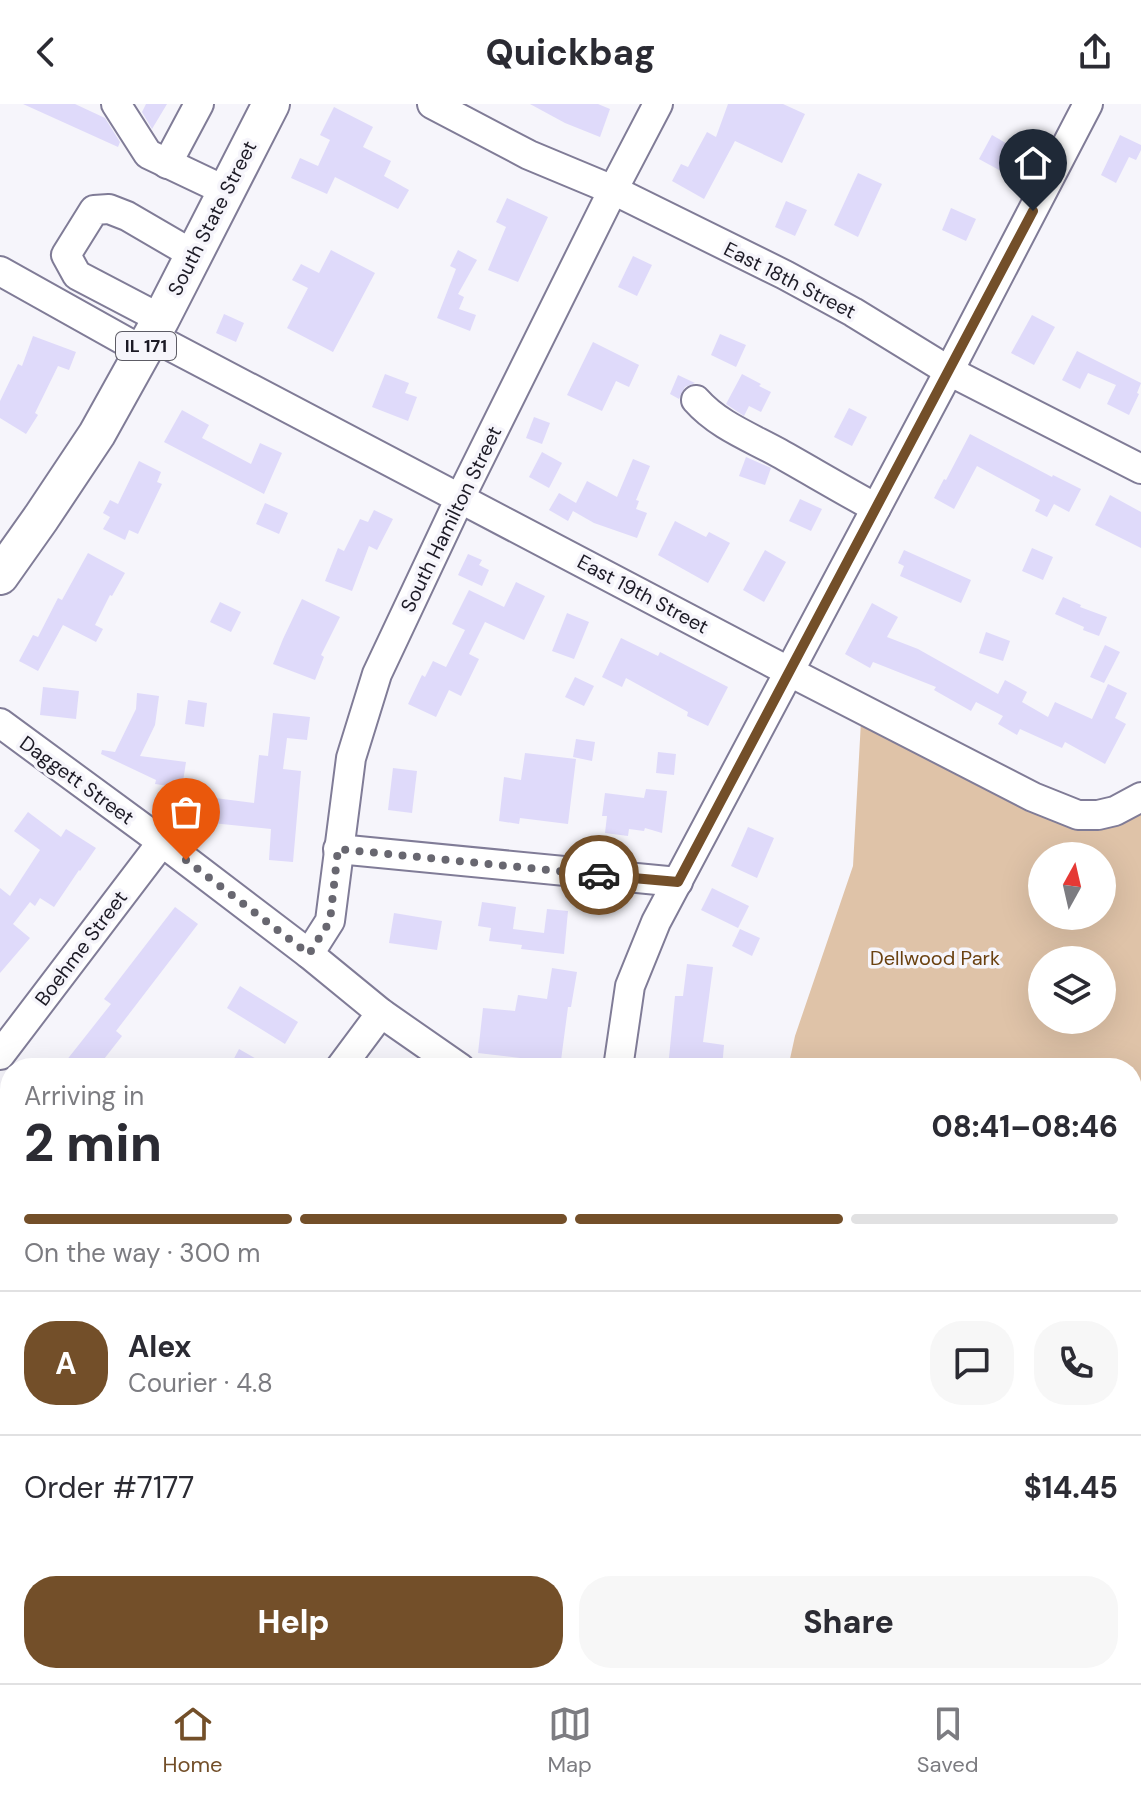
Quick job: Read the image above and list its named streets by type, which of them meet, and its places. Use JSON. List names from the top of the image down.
{
  "streets": {
    "main road": ["South State Street", "IL 171"],
    "street": [
      "East 18th Street",
      "South Hamilton Street",
      "East 19th Street",
      "Daggett Street",
      "Boehme Street"
    ]
  },
  "crossings": [
    ["South State Street", "East 19th Street"],
    ["East 18th Street", "South Hamilton Street"],
    ["South Hamilton Street", "East 19th Street"],
    ["South Hamilton Street", "Daggett Street"],
    ["Daggett Street", "Boehme Street"]
  ],
  "parks": ["Dellwood Park"],
  "north": "top",
  "page": {
    "header": "Quickbag",
    "heading": ["2 min", "Arriving in", "08:41–08:46"],
    "panel": [
      "Alex",
      "Courier · 4.8",
      "Order #7177",
      "$14.45"
    ],
    "bar": "On the way · 300 m",
    "round": "A",
    "buttons": ["Help", "Share"],
    "tabs": ["Home", "Map", "Saved"]
  }
}
